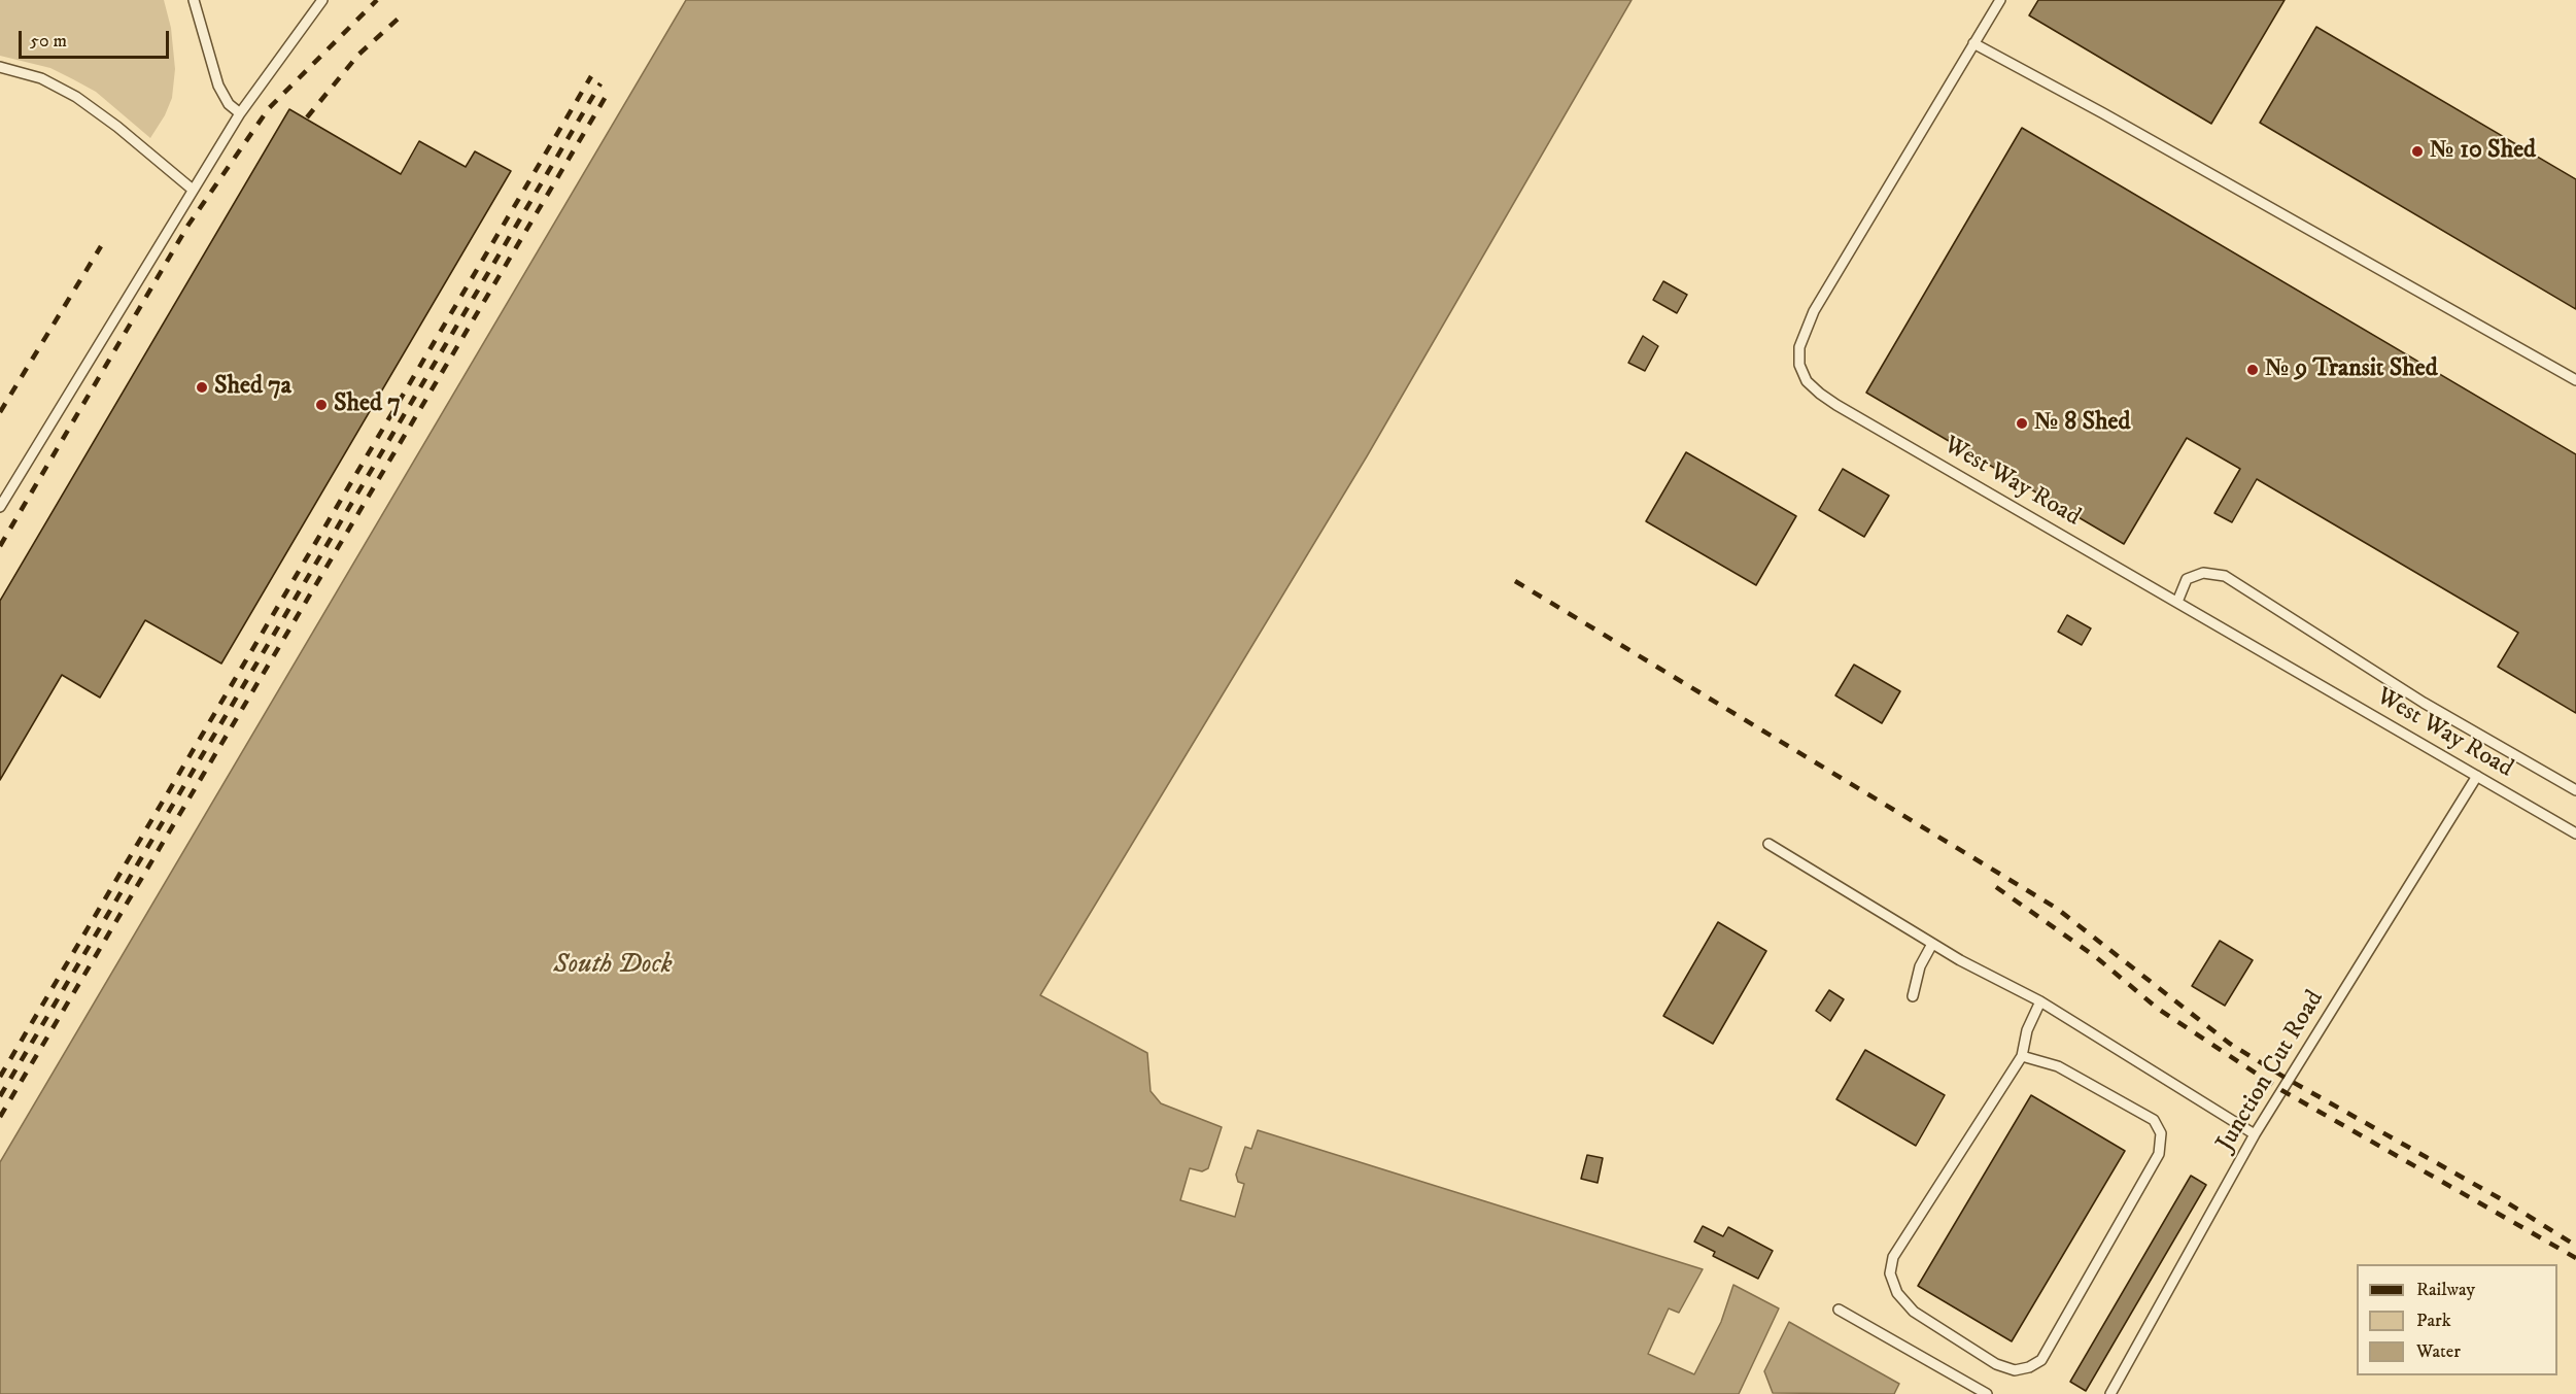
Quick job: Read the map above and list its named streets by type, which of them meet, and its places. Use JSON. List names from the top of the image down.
{
  "streets": {
    "lane": ["West Way Road", "Junction Cut Road"]
  },
  "crossings": [
    ["West Way Road", "Junction Cut Road"]
  ],
  "water": ["South Dock"],
  "places": [
    "№ 10 Shed",
    "№ 9 Transit Shed",
    "Shed 7a",
    "Shed 7",
    "№ 8 Shed"
  ],
  "legend": ["Railway", "Park", "Water"],
  "scale_bar": "50 m"
}
